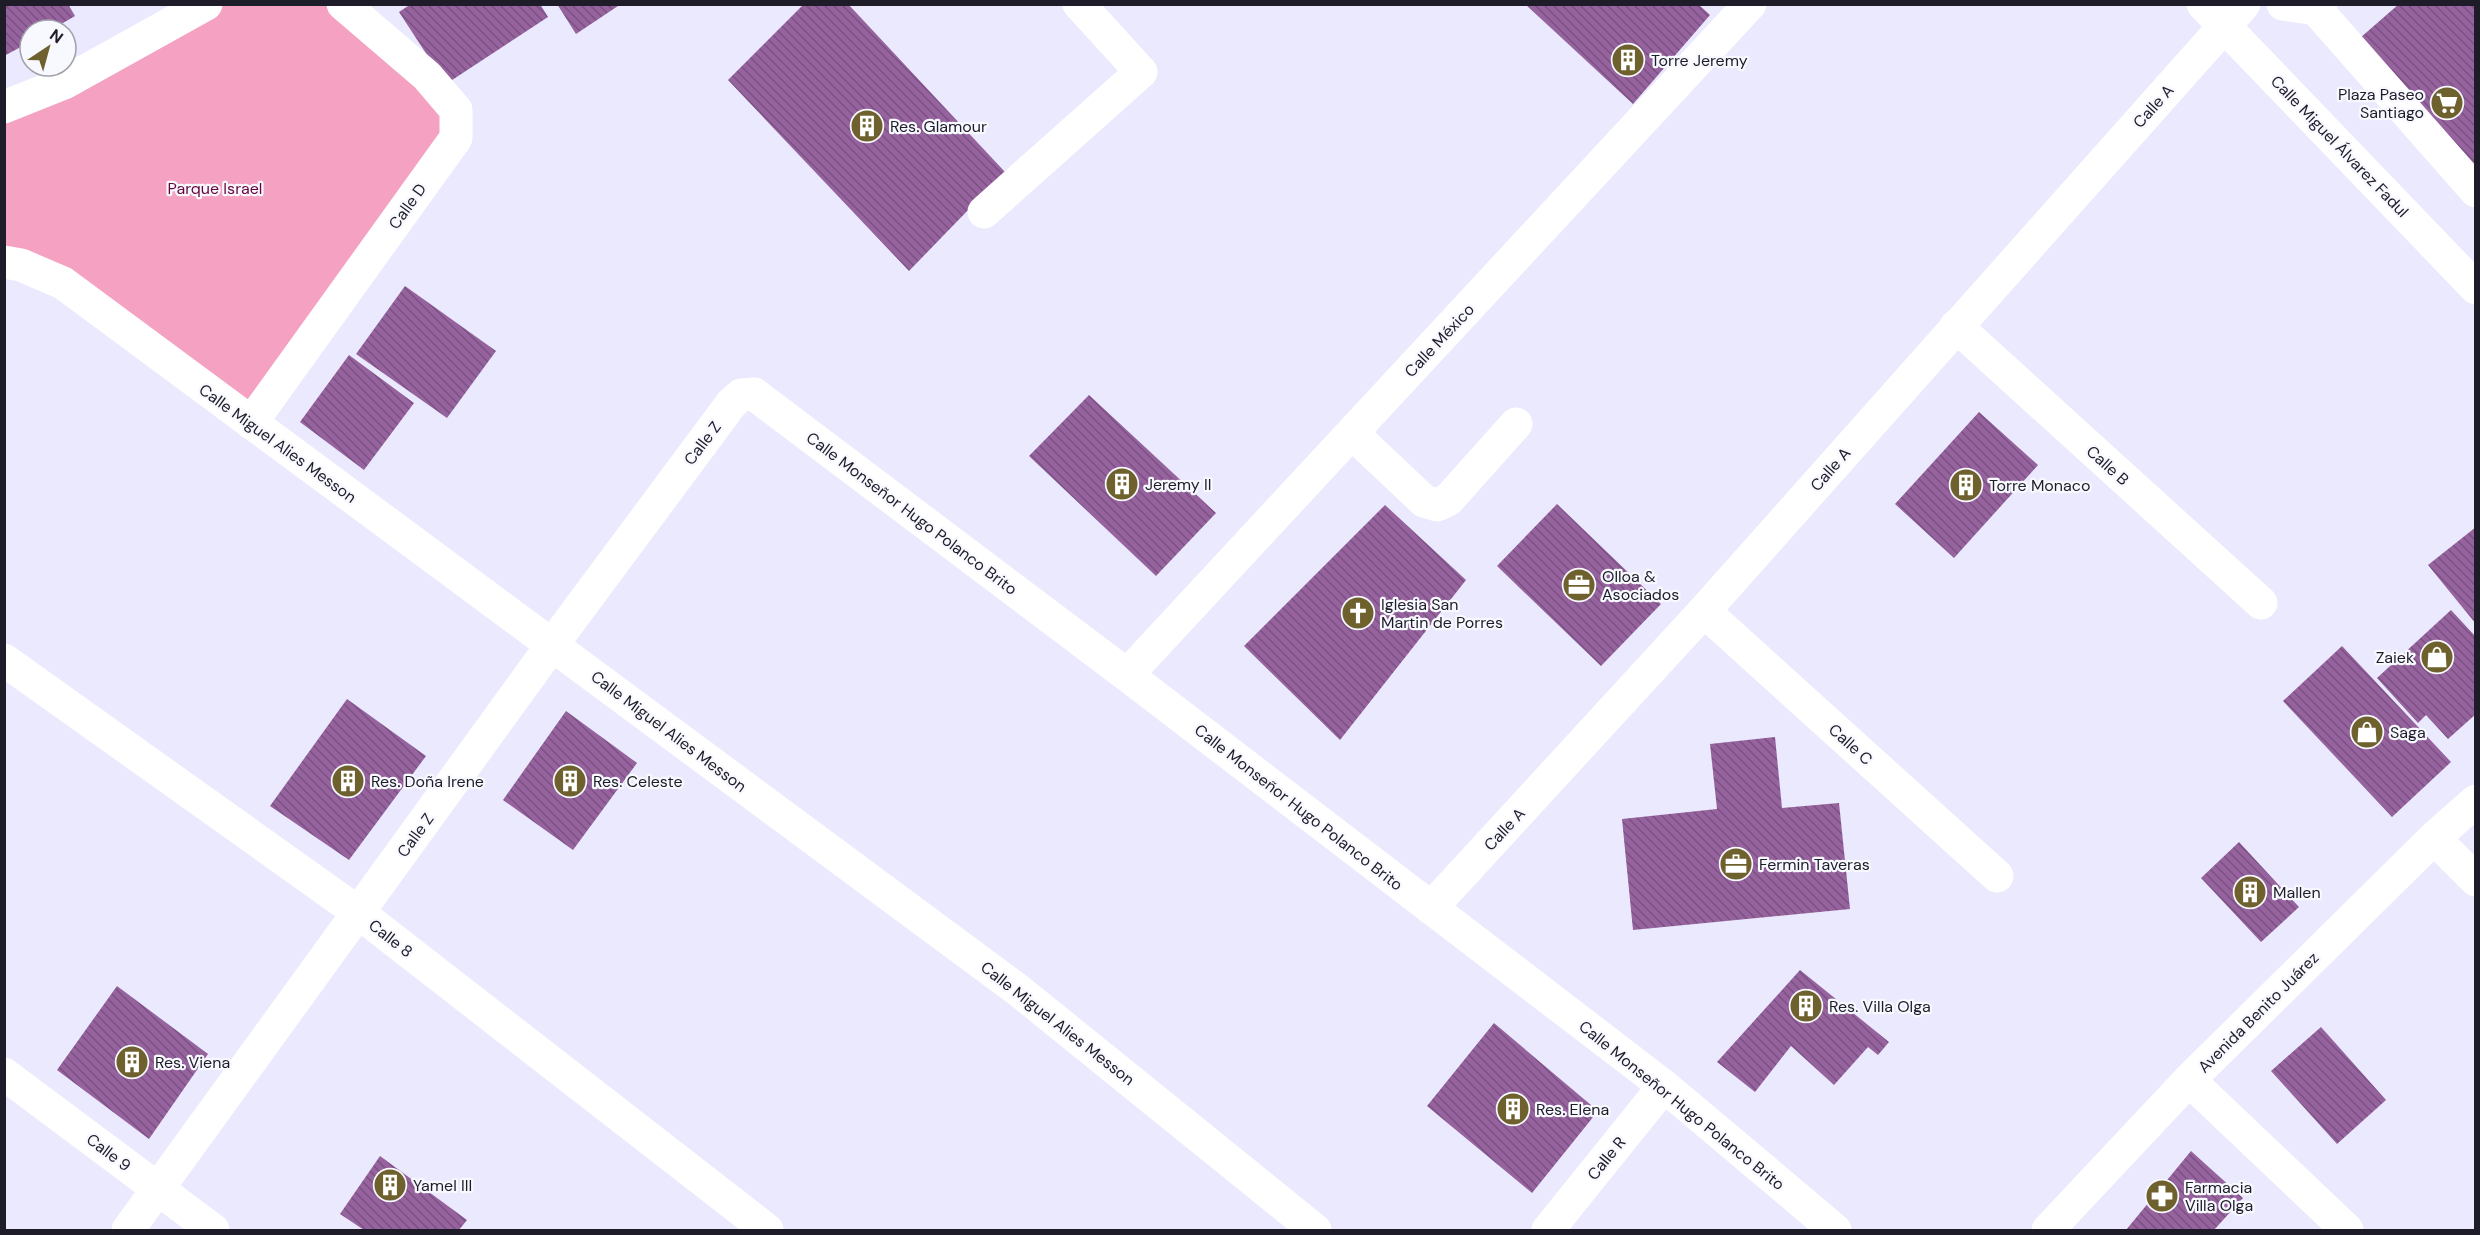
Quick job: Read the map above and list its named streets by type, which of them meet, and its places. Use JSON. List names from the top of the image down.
{
  "streets": {
    "street": [
      "Calle A",
      "Calle Miguel Álvarez Fadul",
      "Calle D",
      "Calle México",
      "Calle Miguel Alies Messon",
      "Calle Z",
      "Calle B",
      "Calle Monseñor Hugo Polanco Brito",
      "Calle C",
      "Calle 8",
      "Avenida Benito Juárez",
      "Calle 9",
      "Calle R"
    ]
  },
  "crossings": [
    ["Calle A", "Calle Miguel Álvarez Fadul"],
    ["Calle A", "Calle B"],
    ["Calle A", "Calle Monseñor Hugo Polanco Brito"],
    ["Calle A", "Calle C"],
    ["Calle D", "Calle Miguel Alies Messon"],
    ["Calle México", "Calle Monseñor Hugo Polanco Brito"],
    ["Calle Miguel Alies Messon", "Calle Z"],
    ["Calle Z", "Calle Monseñor Hugo Polanco Brito"],
    ["Calle Z", "Calle 8"],
    ["Calle Z", "Calle 9"],
    ["Calle Monseñor Hugo Polanco Brito", "Calle R"]
  ],
  "parks": ["Parque Israel"],
  "places": {
    "building": [
      "Torre Jeremy",
      "Res. Glamour",
      "Jeremy II",
      "Torre Monaco",
      "Res. Doña Irene",
      "Res. Celeste",
      "Mallen",
      "Res. Villa Olga",
      "Res. Viena",
      "Res. Elena",
      "Yamel III"
    ],
    "supermarket": ["Plaza Paseo Santiago"],
    "office": ["Olloa & Asociados", "Fermin Taveras"],
    "church": ["Iglesia San Martin de Porres"],
    "shop": ["Zaiek", "Saga"],
    "pharmacy": ["Farmacia Villa Olga"]
  },
  "north": "top right"
}
